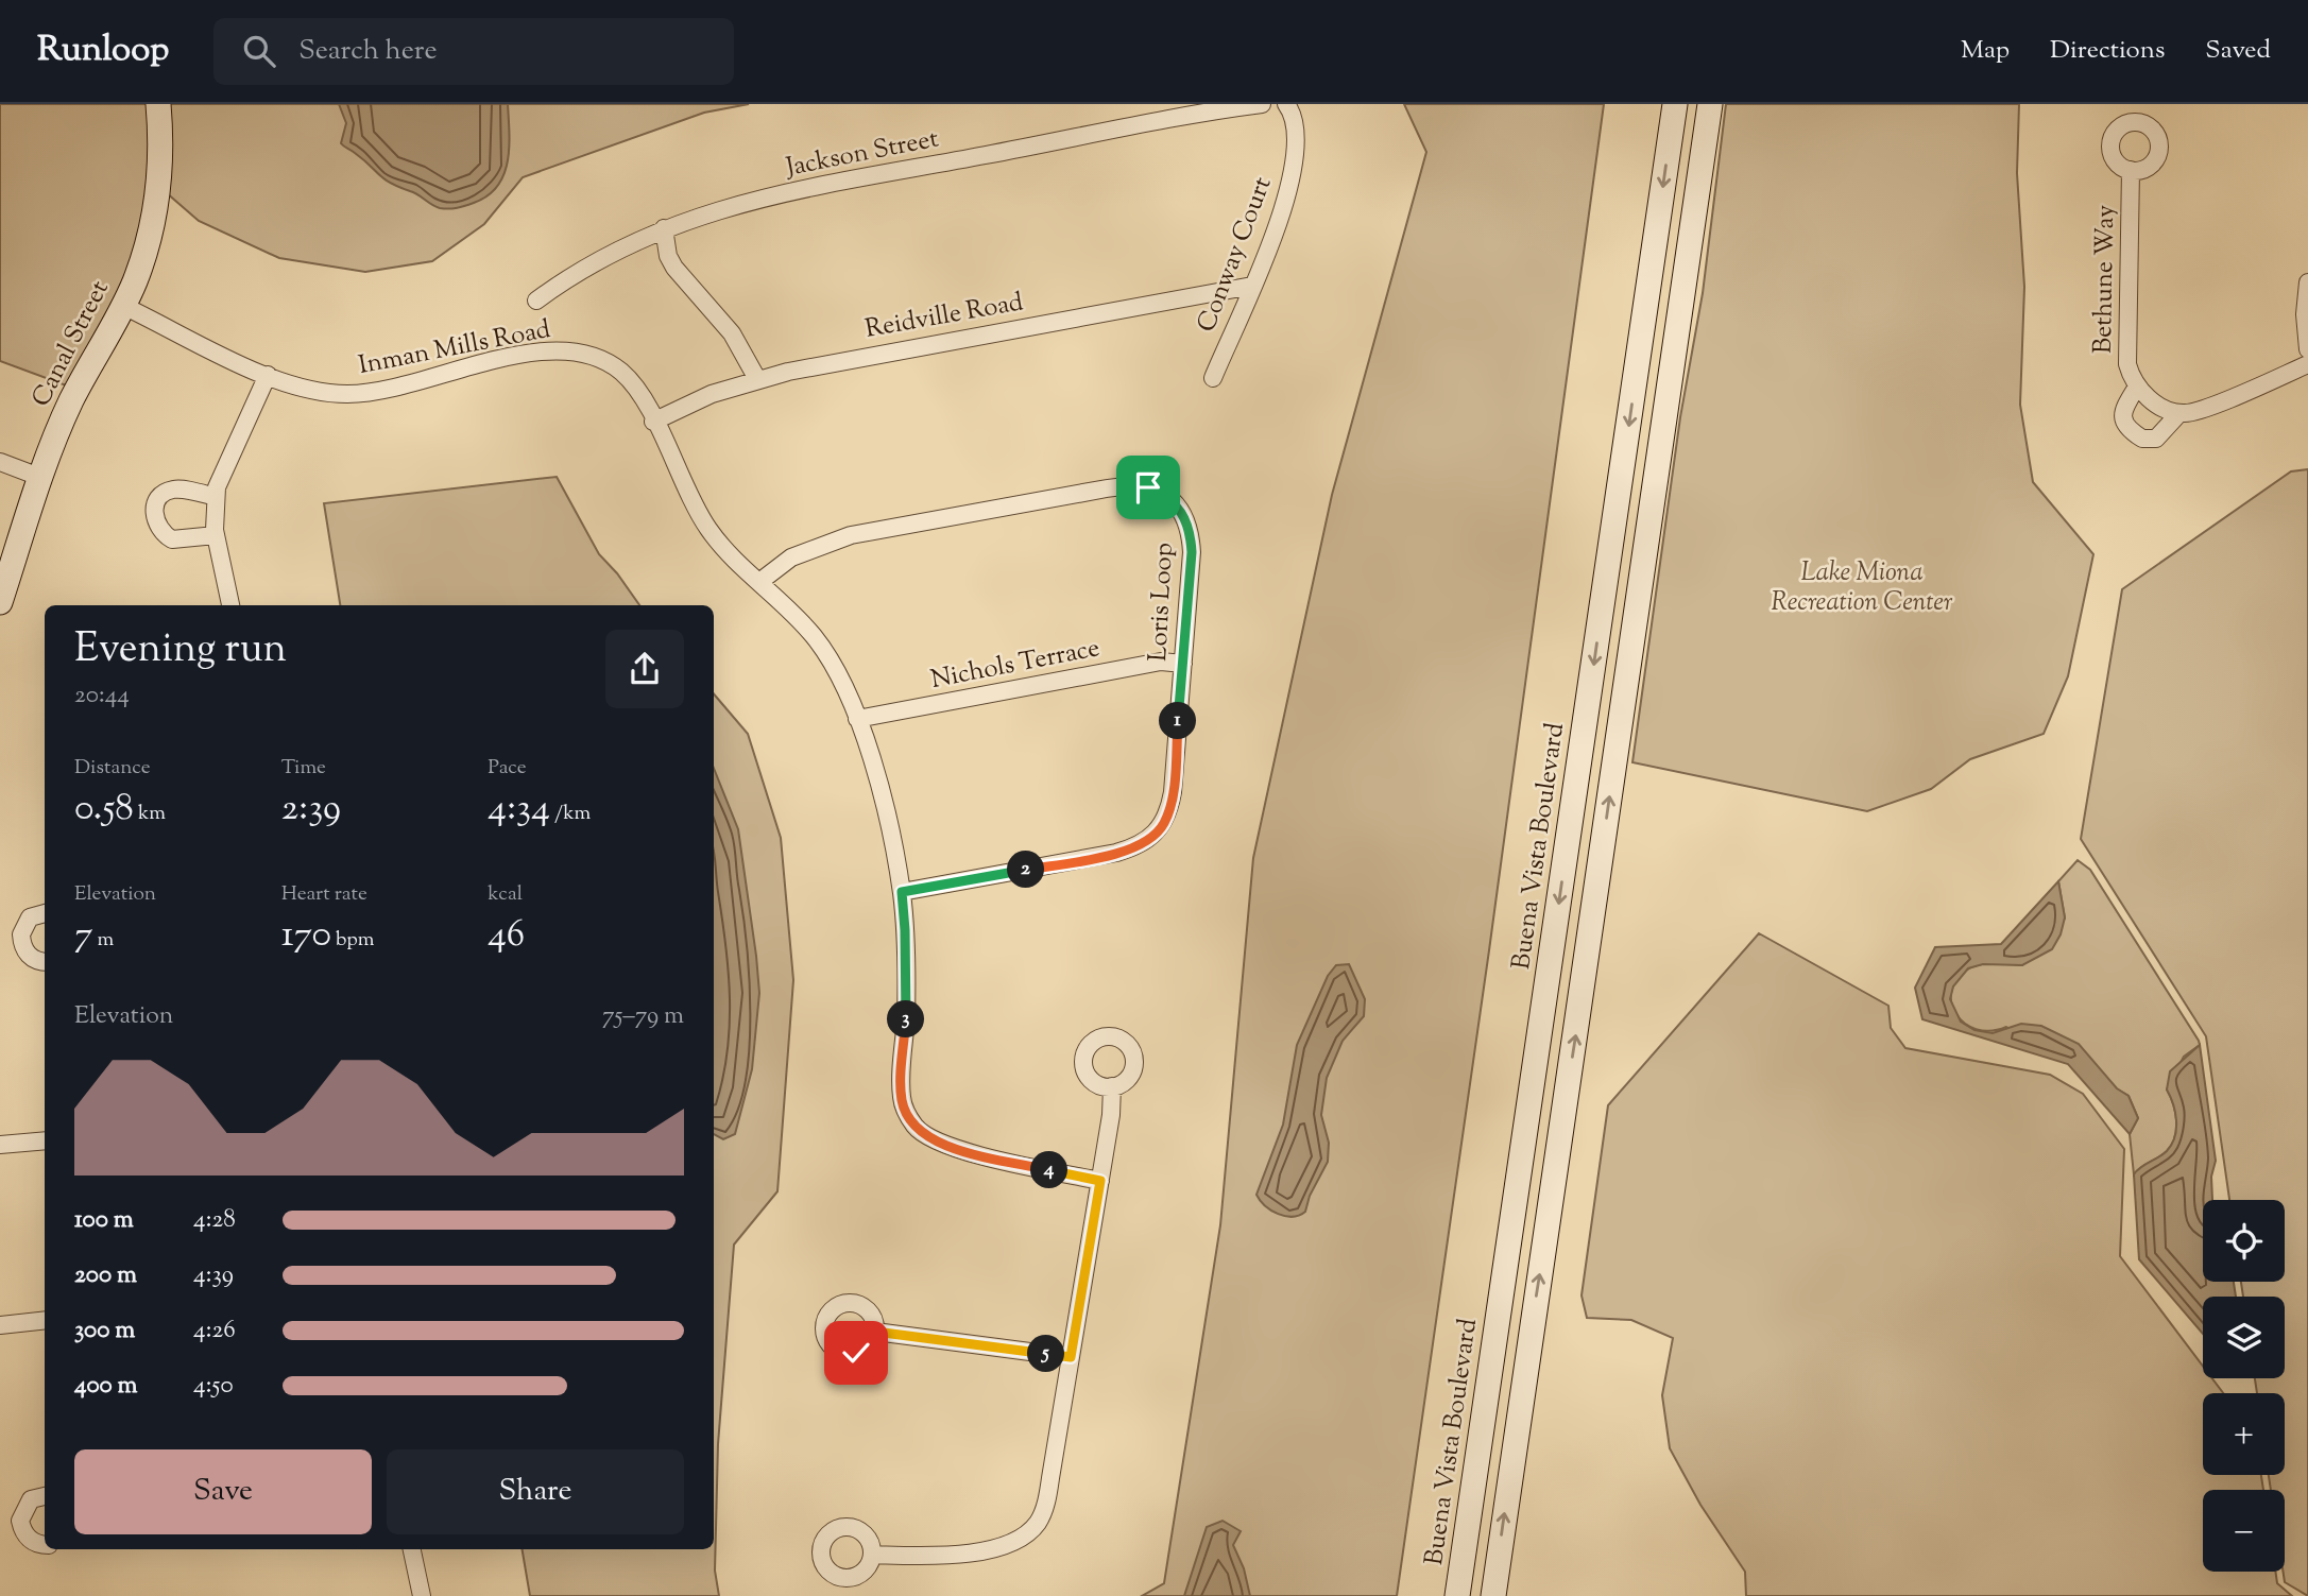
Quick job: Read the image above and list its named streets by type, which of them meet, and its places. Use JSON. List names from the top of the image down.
{
  "streets": {
    "main road": ["Canal Street", "Buena Vista Boulevard"],
    "street": [
      "Jackson Street",
      "Conway Court",
      "Bethune Way",
      "Reidville Road",
      "Inman Mills Road",
      "Loris Loop",
      "Nichols Terrace"
    ]
  },
  "crossings": [
    ["Conway Court", "Reidville Road"],
    ["Reidville Road", "Inman Mills Road"],
    ["Canal Street", "Inman Mills Road"],
    ["Inman Mills Road", "Loris Loop"],
    ["Inman Mills Road", "Nichols Terrace"],
    ["Loris Loop", "Nichols Terrace"]
  ],
  "parks": ["Lake Miona Recreation Center"],
  "page": {
    "header": "Runloop",
    "search": "Search here",
    "nav": ["Map", "Directions", "Saved"],
    "heading": ["Evening run", "20:44"],
    "pins": [
      "1",
      "2",
      "3",
      "4",
      "5"
    ],
    "stats": [
      ["Distance", "0.58 km"],
      ["Time", "2:39"],
      ["Pace", "4:34 /km"],
      ["Elevation", "7 m"],
      ["Heart rate", "170 bpm"],
      ["kcal", "46"]
    ],
    "chart": ["Elevation", "75–79 m"],
    "list": [
      {
        "name": "100 m",
        "note": "4:28"
      },
      {
        "name": "200 m",
        "note": "4:39"
      },
      {
        "name": "300 m",
        "note": "4:26"
      },
      {
        "name": "400 m",
        "note": "4:50"
      }
    ],
    "map_buttons": ["+", "−"],
    "buttons": ["Save", "Share"]
  }
}
